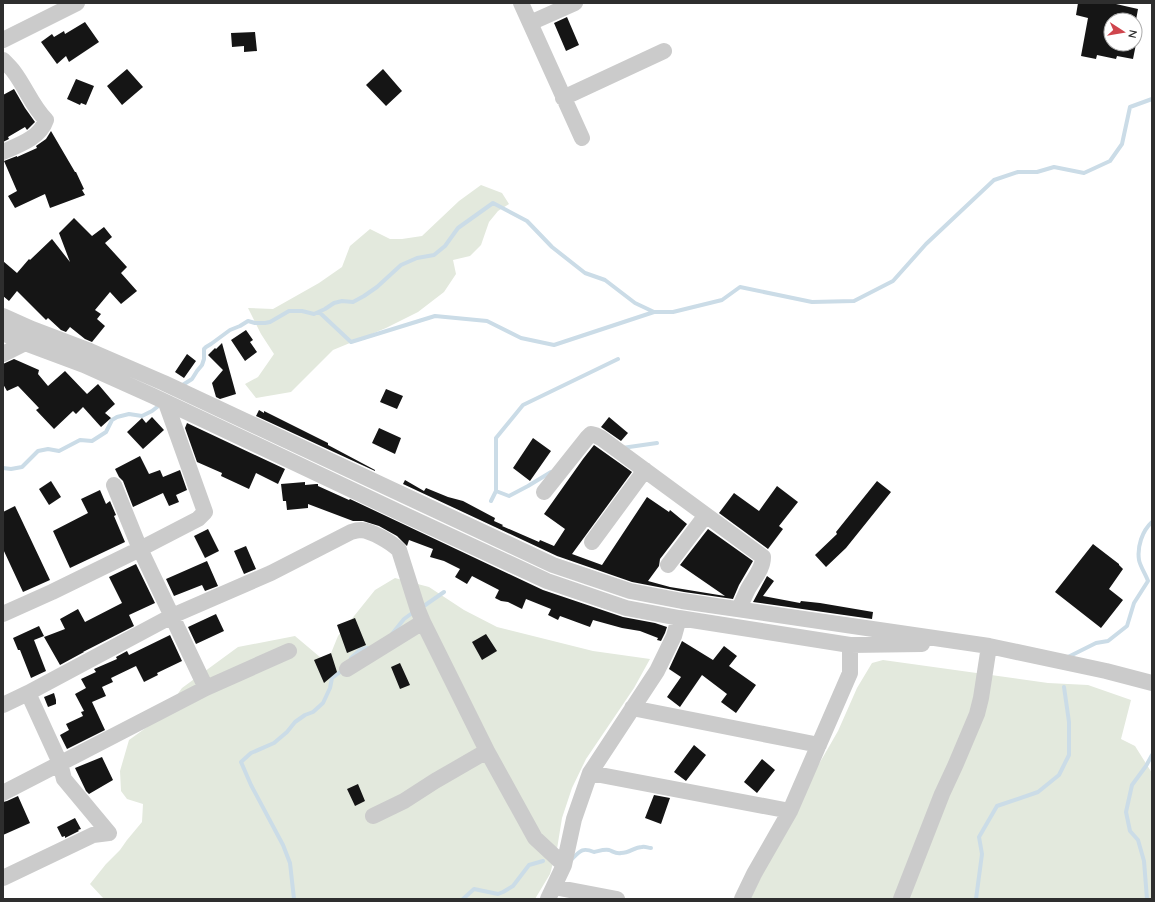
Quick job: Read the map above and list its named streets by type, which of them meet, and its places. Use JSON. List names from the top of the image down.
{
  "north": "right"
}
